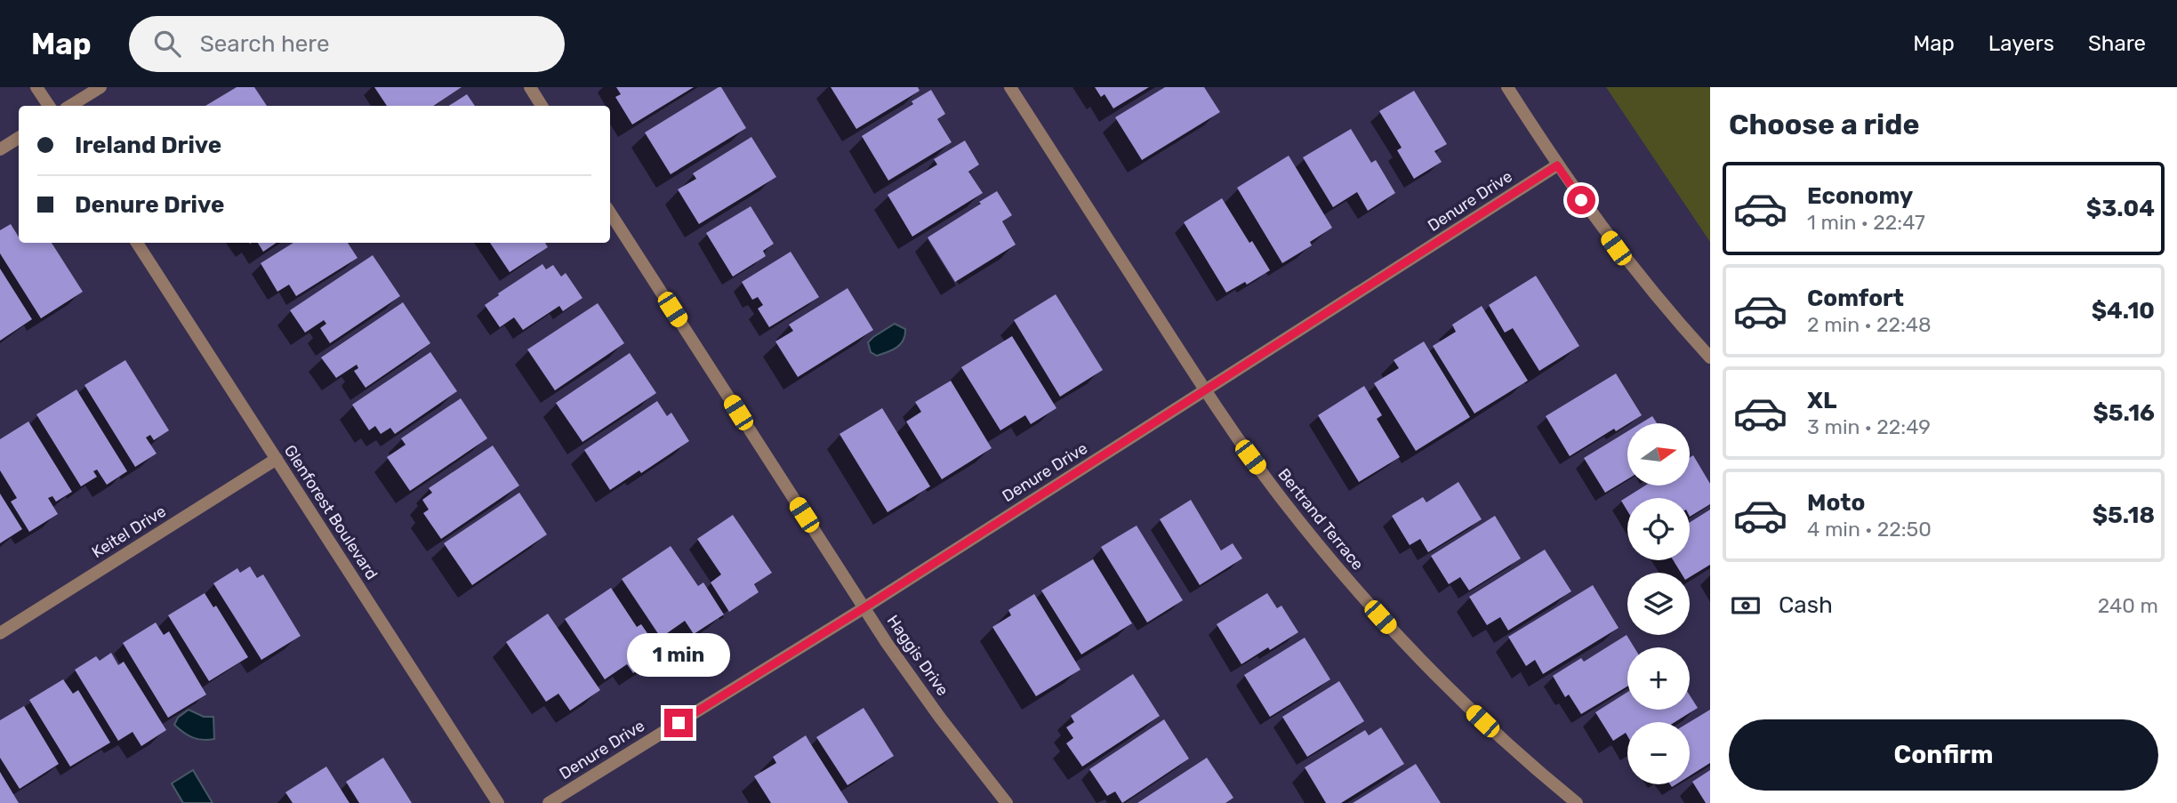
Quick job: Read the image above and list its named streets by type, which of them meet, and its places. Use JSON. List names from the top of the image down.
{
  "streets": {
    "street": [
      "Denure Drive",
      "Glenforest Boulevard",
      "Bertrand Terrace",
      "Keitel Drive",
      "Haggis Drive"
    ]
  },
  "crossings": [
    ["Denure Drive", "Bertrand Terrace"],
    ["Denure Drive", "Haggis Drive"],
    ["Glenforest Boulevard", "Keitel Drive"]
  ],
  "north": "right",
  "page": {
    "header": "Map",
    "search": "Search here",
    "nav": ["Map", "Layers", "Share"],
    "heading": "Choose a ride",
    "banner": ["Ireland Drive", "Denure Drive"],
    "list": [
      {
        "name": "Economy",
        "note": "1 min · 22:47",
        "value": "$3.04"
      },
      {
        "name": "Comfort",
        "note": "2 min · 22:48",
        "value": "$4.10"
      },
      {
        "name": "XL",
        "note": "3 min · 22:49",
        "value": "$5.16"
      },
      {
        "name": "Moto",
        "note": "4 min · 22:50",
        "value": "$5.18"
      }
    ],
    "map_buttons": ["+", "−"],
    "pay": ["Cash", "240 m"],
    "bubble": "1 min",
    "buttons": "Confirm"
  }
}
